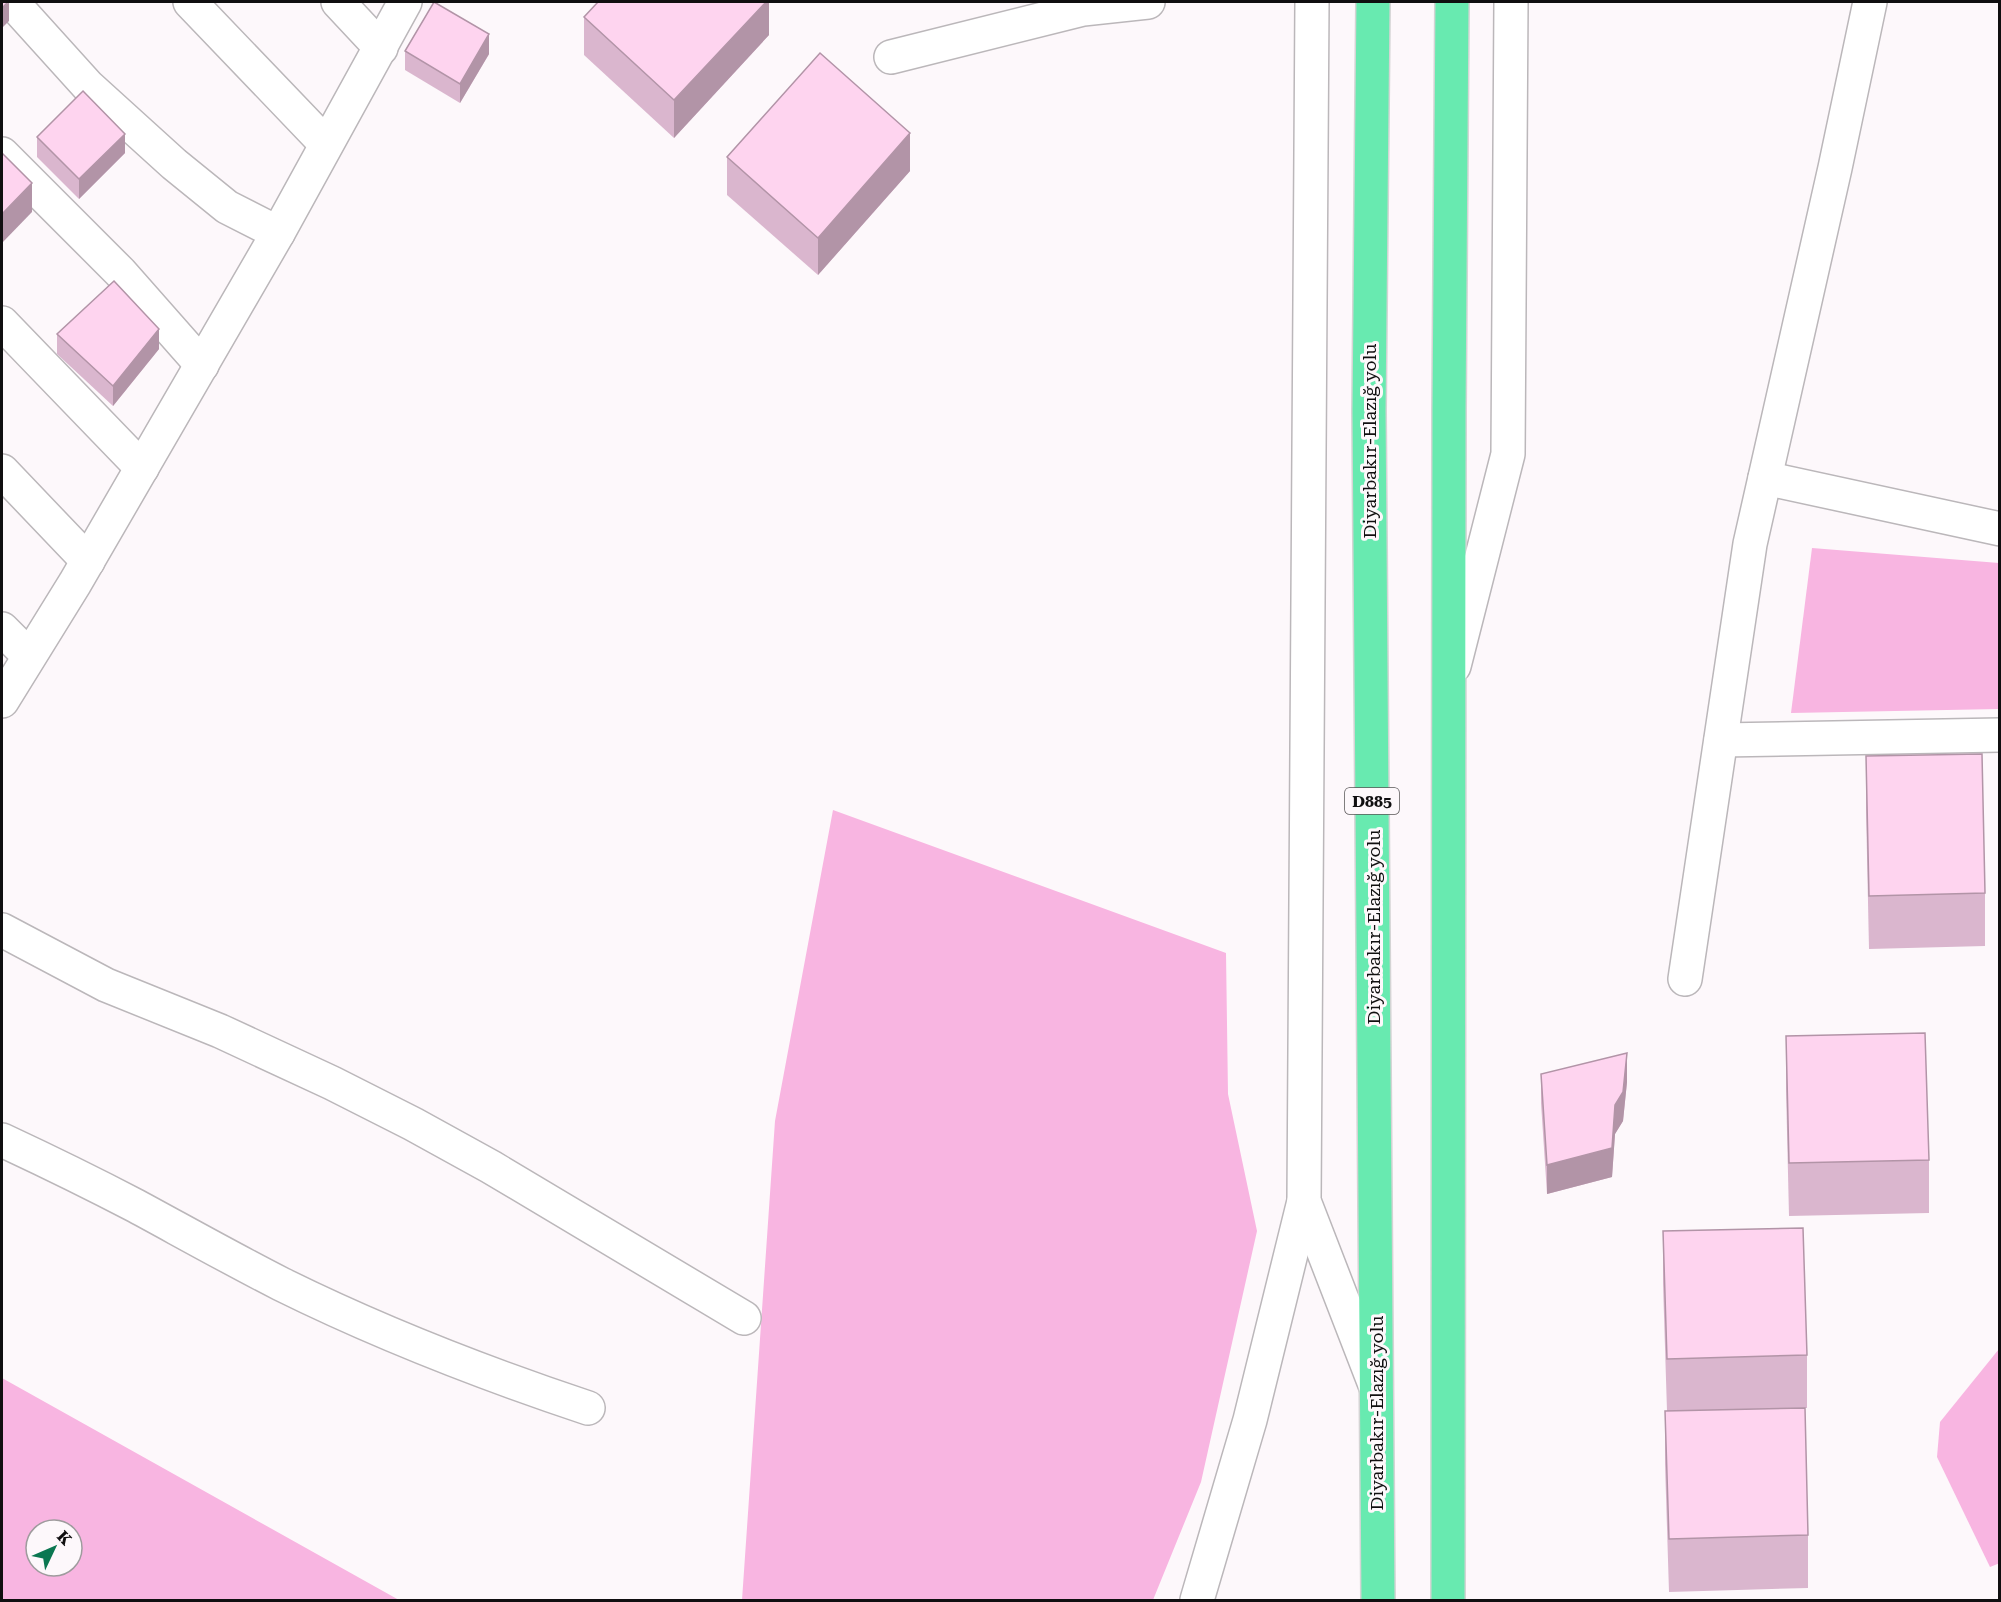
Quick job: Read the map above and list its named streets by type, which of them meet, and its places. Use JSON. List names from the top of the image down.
{
  "streets": {
    "highway": ["Diyarbakır-Elazığ yolu", "D885"]
  },
  "north": "top right"
}
